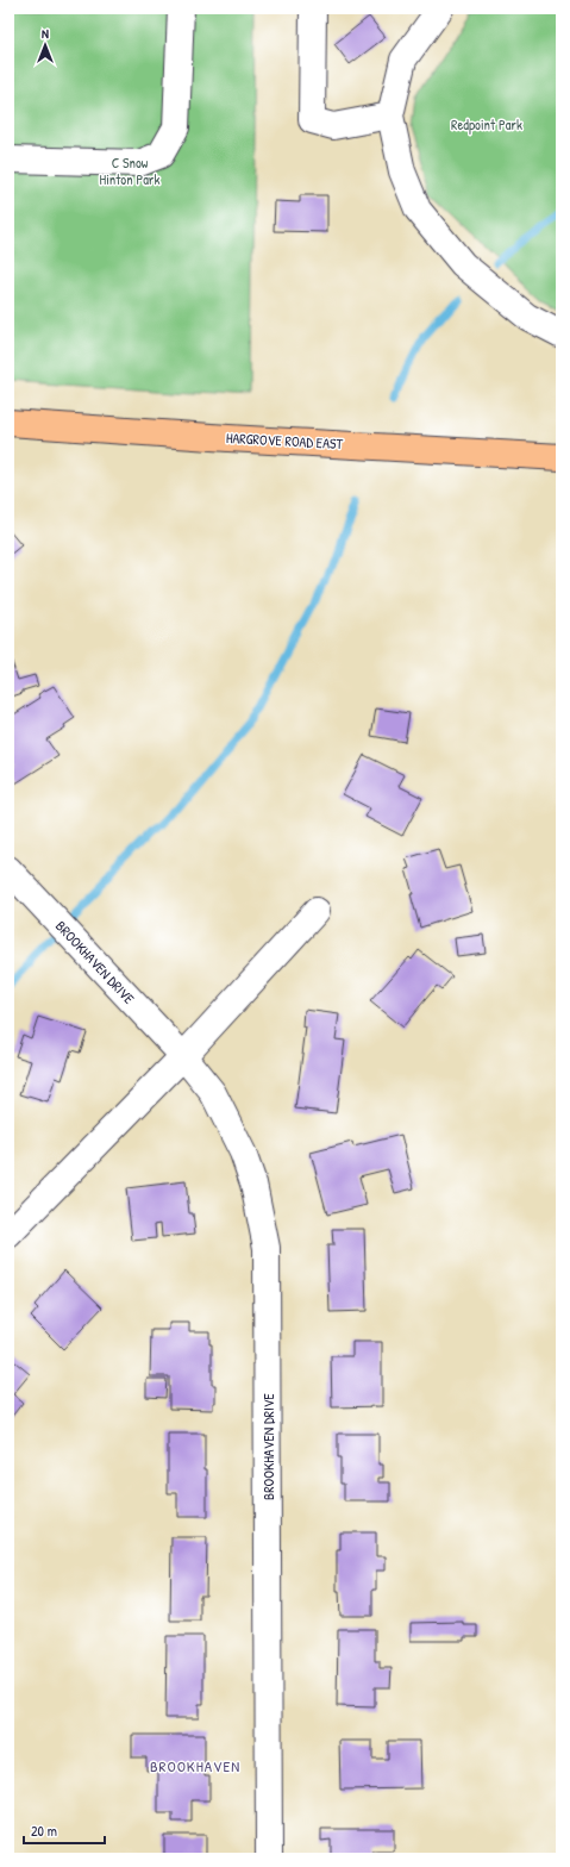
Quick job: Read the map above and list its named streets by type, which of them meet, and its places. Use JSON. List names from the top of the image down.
{
  "streets": {
    "main road": ["HARGROVE ROAD EAST"],
    "street": ["BROOKHAVEN DRIVE"]
  },
  "districts": ["BROOKHAVEN"],
  "parks": ["Redpoint Park", "C Snow Hinton Park"],
  "scale_bar": "20 m",
  "north": "top"
}
